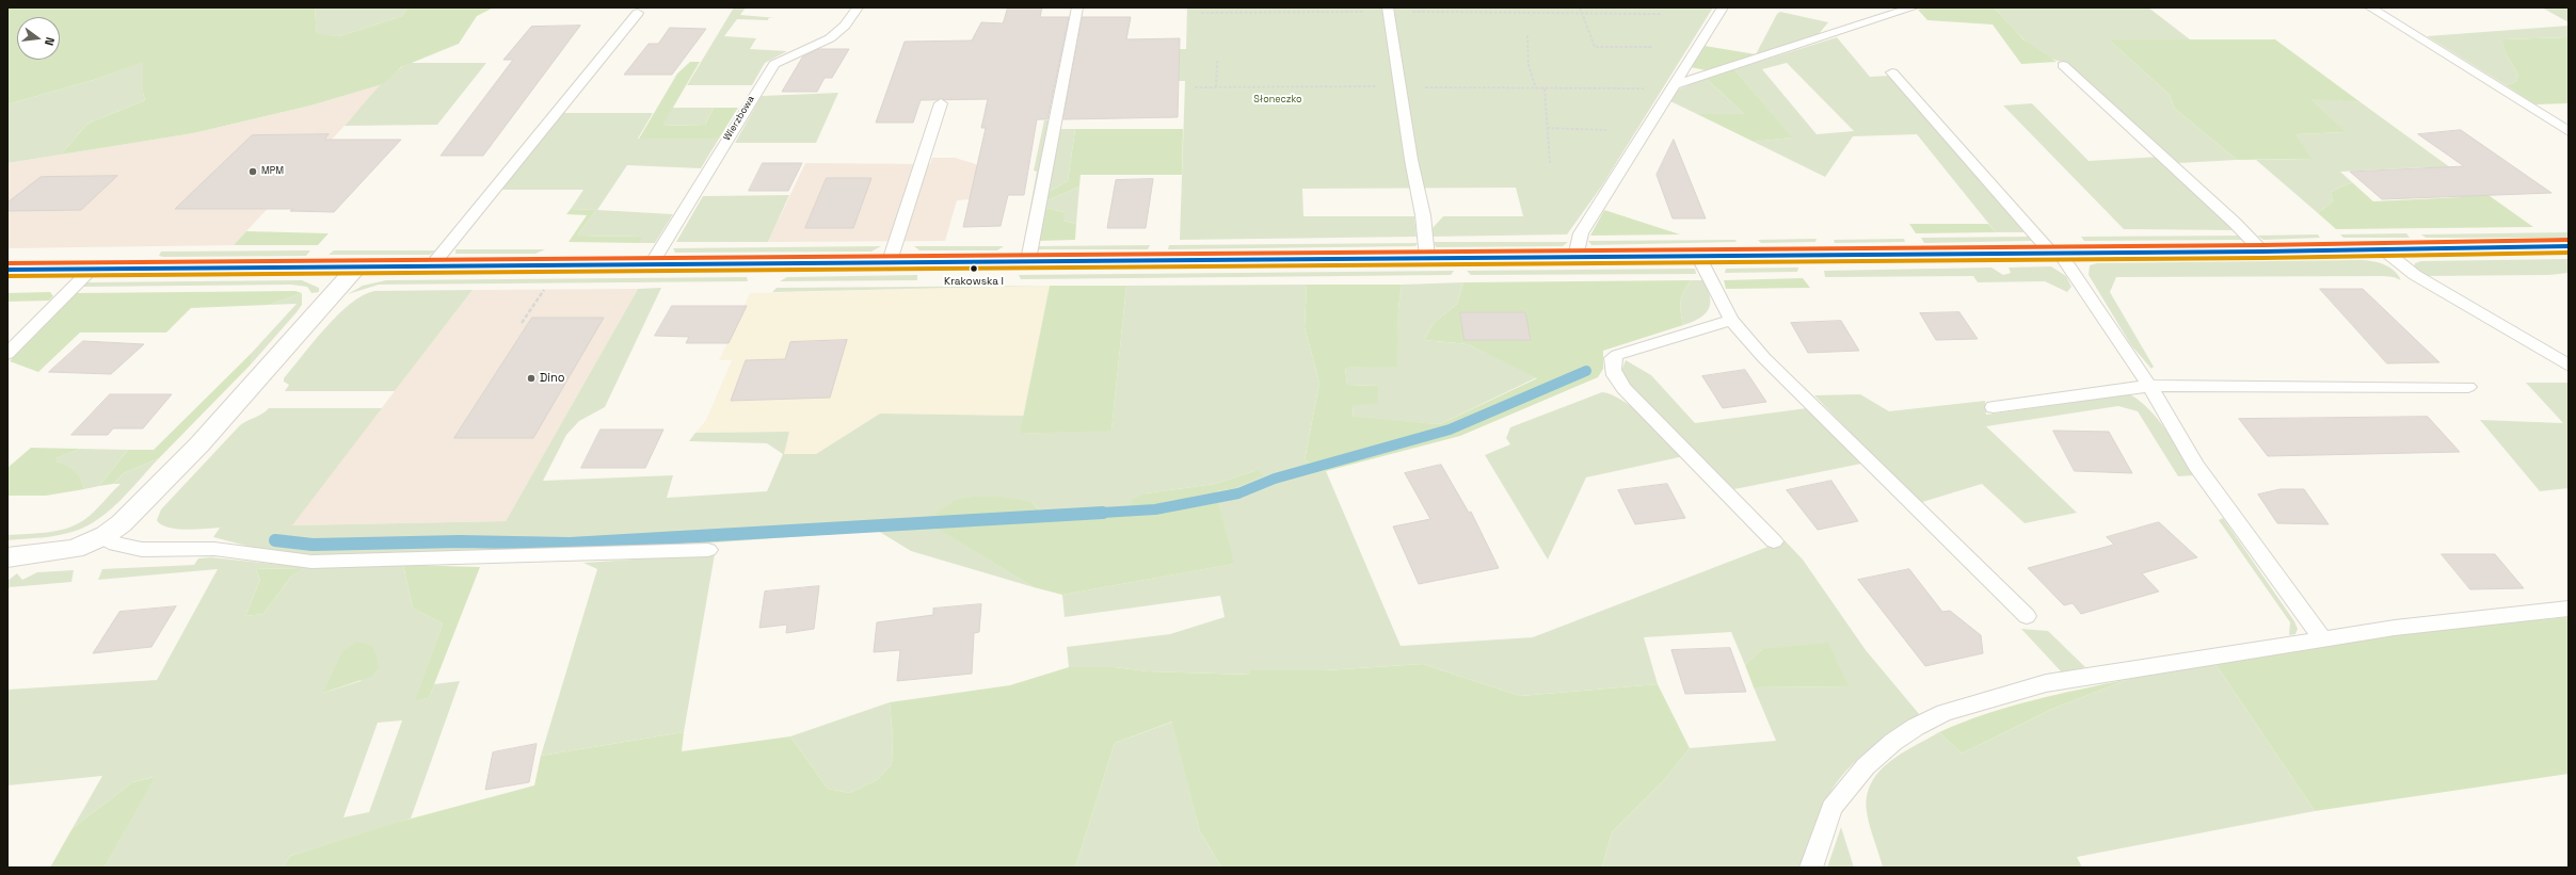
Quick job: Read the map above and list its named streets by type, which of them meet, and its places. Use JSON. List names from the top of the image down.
{
  "streets": {
    "lane": ["Wierzbowa"]
  },
  "parks": ["Słoneczko"],
  "places": ["MPM", "Krakowska I", "Dino"],
  "north": "right"
}
